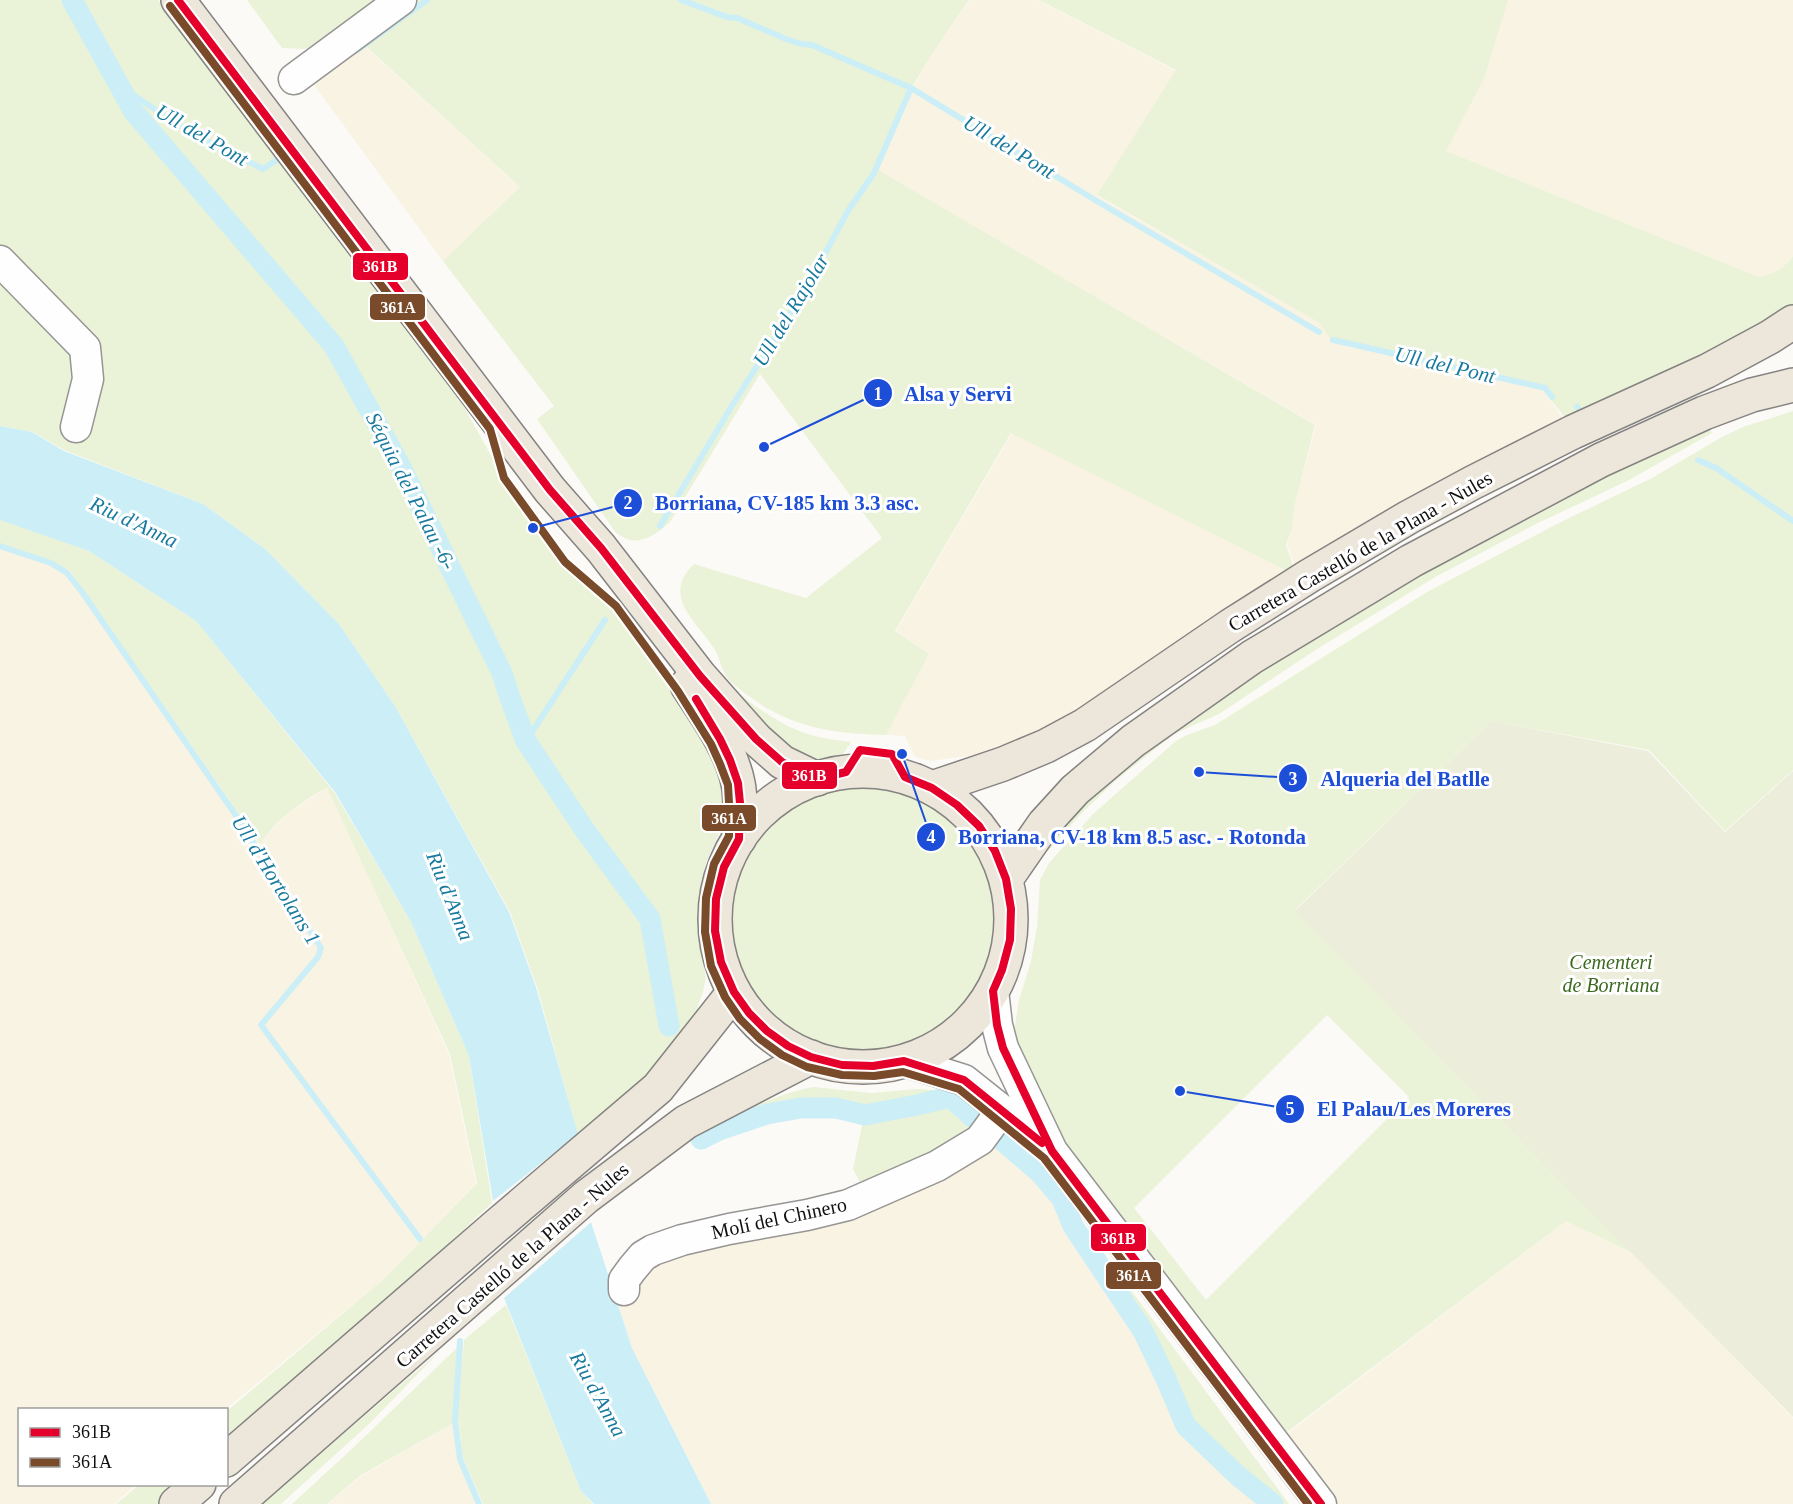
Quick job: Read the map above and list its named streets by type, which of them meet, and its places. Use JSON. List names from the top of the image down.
{
  "streets": {
    "main road": ["Carretera Castelló de la Plana - Nules"],
    "street": ["Molí del Chinero"]
  },
  "water": [
    "Ull del Pont",
    "Ull del Rajolar",
    "Séquia del Palau -6-",
    "Riu d'Anna",
    "Ull d'Hortolans 1"
  ],
  "parks": ["Cementeri de Borriana"],
  "places": [
    "Alsa y Servi",
    "Borriana, CV-185 km 3.3 asc.",
    "Borriana, CV-18 km 8.5 asc. - Rotonda",
    "Alqueria del Batlle",
    "El Palau/Les Moreres"
  ],
  "lines": ["transit line 361B", "transit line 361A"],
  "legend": ["361B", "361A"]
}
